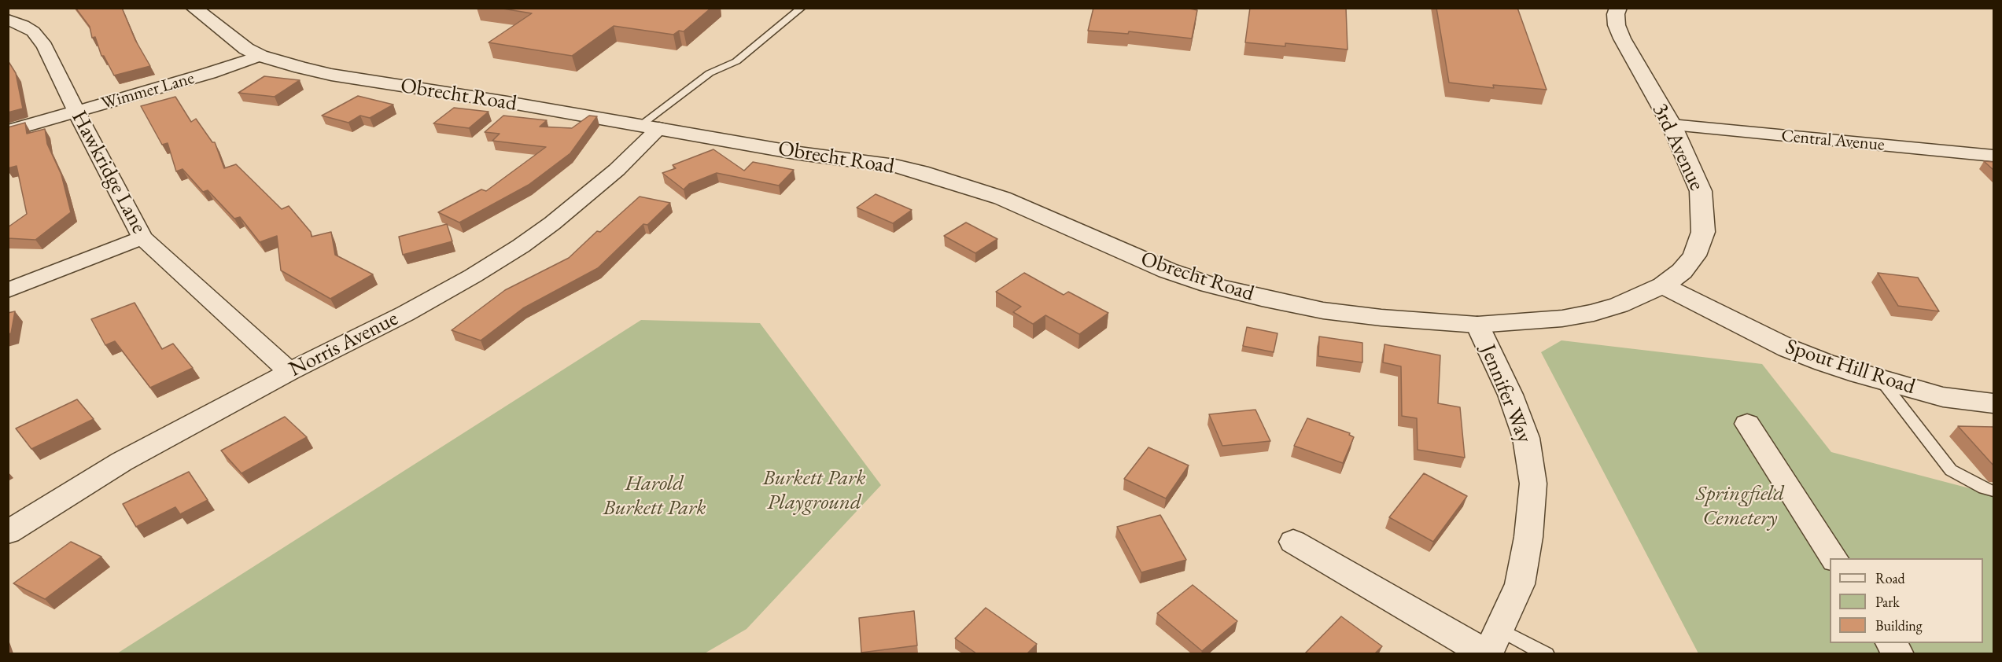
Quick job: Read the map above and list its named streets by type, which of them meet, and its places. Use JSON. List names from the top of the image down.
{
  "streets": {
    "street": [
      "Wimmer Lane",
      "Obrecht Road",
      "Central Avenue",
      "3rd Avenue",
      "Hawkridge Lane",
      "Norris Avenue",
      "Spout Hill Road",
      "Jennifer Way"
    ]
  },
  "crossings": [
    ["Wimmer Lane", "Obrecht Road"],
    ["Wimmer Lane", "Hawkridge Lane"],
    ["Obrecht Road", "3rd Avenue"],
    ["Obrecht Road", "Norris Avenue"],
    ["Obrecht Road", "Jennifer Way"],
    ["Central Avenue", "3rd Avenue"],
    ["3rd Avenue", "Spout Hill Road"],
    ["3rd Avenue", "Jennifer Way"],
    ["Hawkridge Lane", "Norris Avenue"]
  ],
  "parks": ["Burkett Park Playground", "Harold Burkett Park", "Springfield Cemetery"],
  "legend": ["Road", "Park", "Building"]
}
